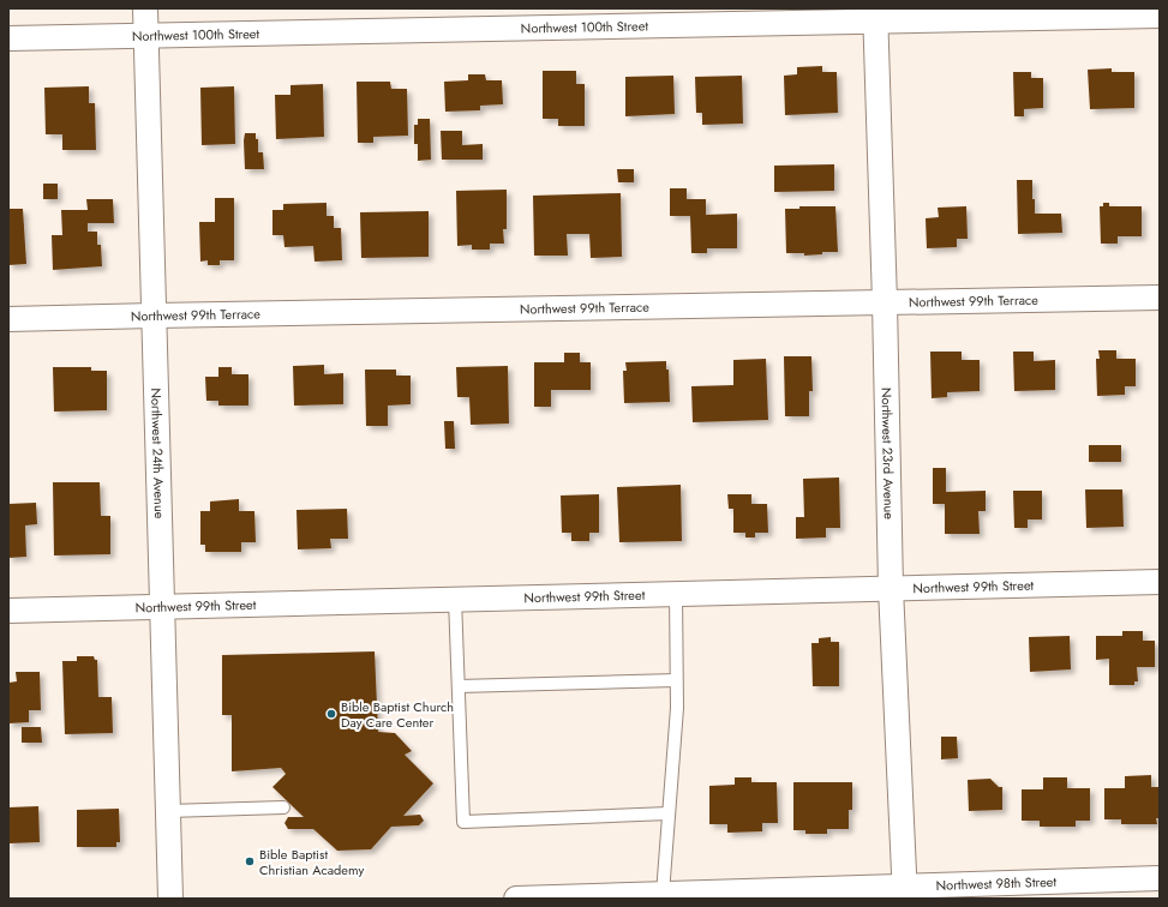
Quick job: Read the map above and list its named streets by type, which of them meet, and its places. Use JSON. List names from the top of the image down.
{
  "streets": {
    "street": [
      "Northwest 100th Street",
      "Northwest 99th Terrace",
      "Northwest 24th Avenue",
      "Northwest 23rd Avenue",
      "Northwest 99th Street",
      "Northwest 98th Street"
    ]
  },
  "crossings": [
    ["Northwest 100th Street", "Northwest 24th Avenue"],
    ["Northwest 100th Street", "Northwest 23rd Avenue"],
    ["Northwest 99th Terrace", "Northwest 24th Avenue"],
    ["Northwest 99th Terrace", "Northwest 23rd Avenue"],
    ["Northwest 24th Avenue", "Northwest 99th Street"],
    ["Northwest 23rd Avenue", "Northwest 99th Street"],
    ["Northwest 23rd Avenue", "Northwest 98th Street"]
  ],
  "places": ["Bible Baptist Church Day Care Center", "Bible Baptist Christian Academy"]
}
